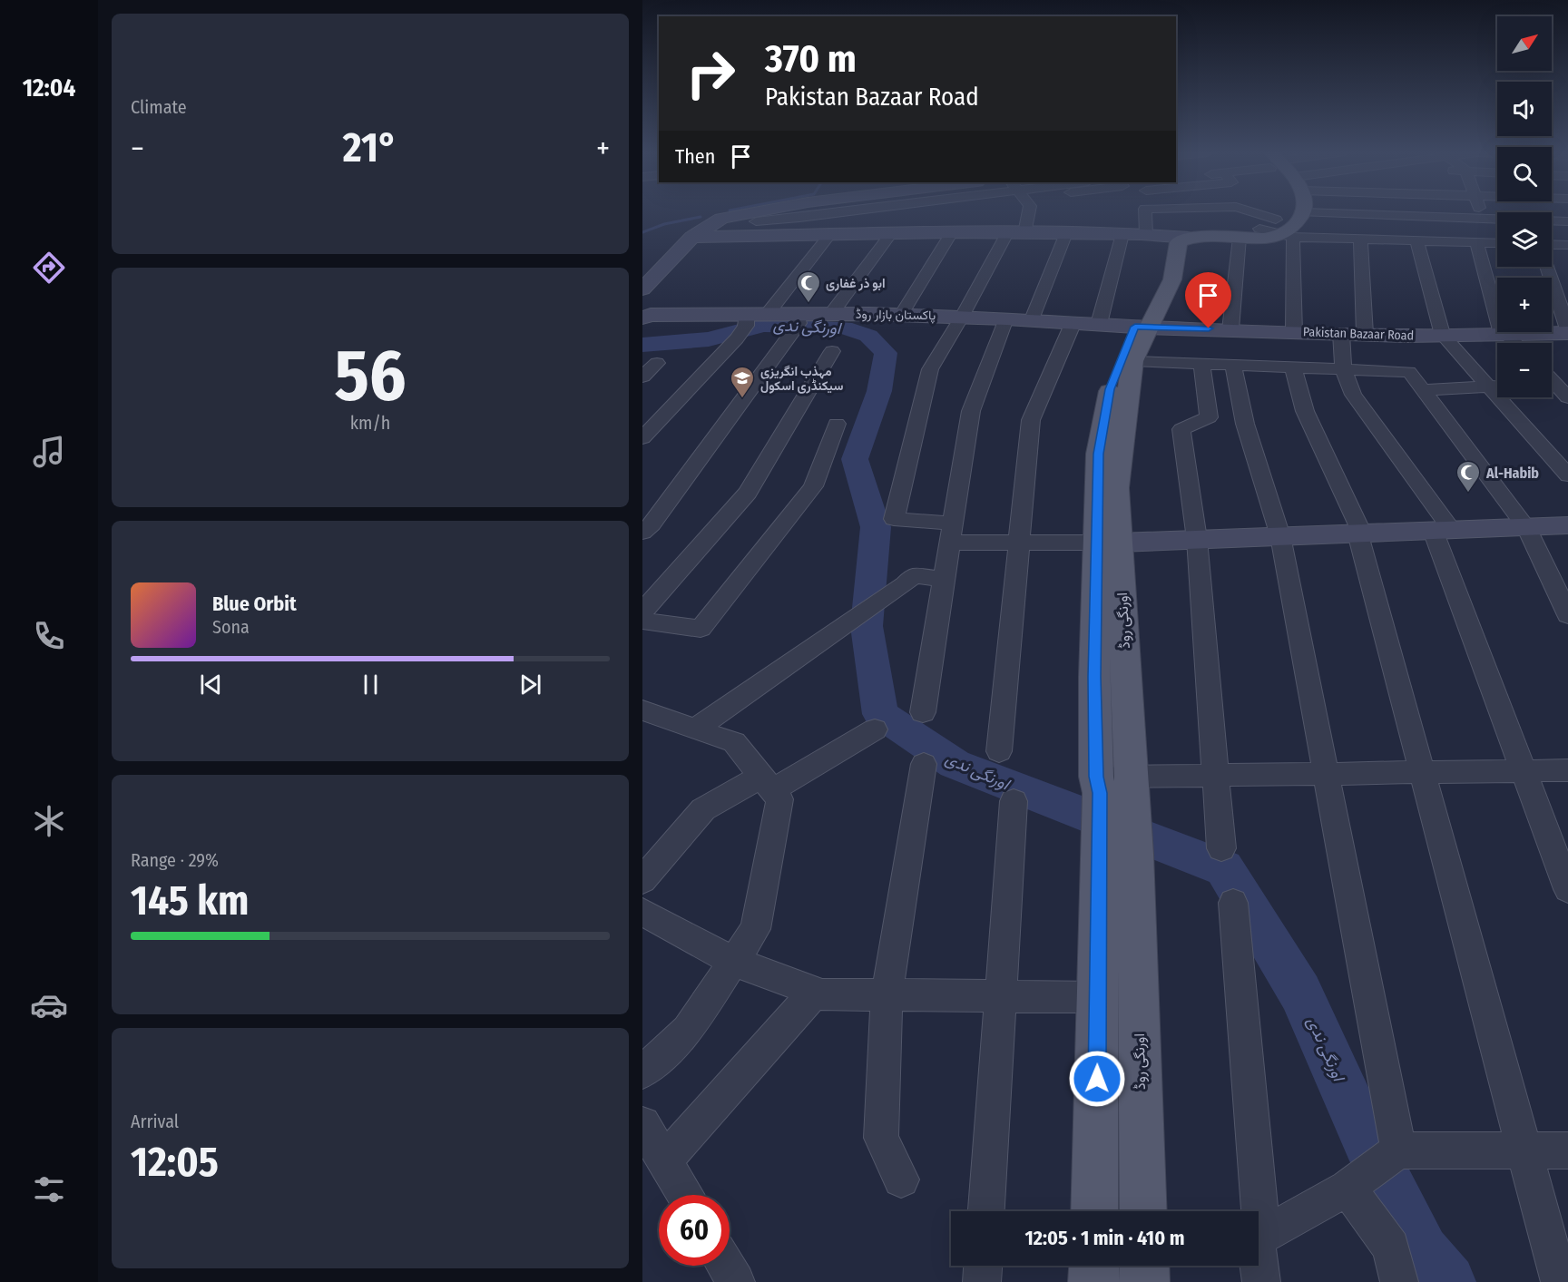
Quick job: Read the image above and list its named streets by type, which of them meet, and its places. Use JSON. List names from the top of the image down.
{
  "streets": {
    "main road": ["اورنگی روڈ"],
    "street": ["پاکستان بازار روڈ", "Pakistan Bazaar Road"]
  },
  "crossings": [
    ["پاکستان بازار روڈ", "Pakistan Bazaar Road"],
    ["پاکستان بازار روڈ", "اورنگی روڈ"],
    ["Pakistan Bazaar Road", "اورنگی روڈ"]
  ],
  "water": ["اورنگی ندی"],
  "places": {
    "mosque": ["ابو ذر غفاری", "Al-Habib"],
    "school or university": ["مہذب انگریزی سیکنڈری اسکول"]
  },
  "north": "top right",
  "page": {
    "tabs": "12:04",
    "tile": [
      "Climate",
      ["56", "km/h"],
      ["Range · 29%", "145 km"],
      ["Arrival", "12:05"]
    ],
    "map_buttons": ["+", "−"],
    "turn": ["370 m", "Pakistan Bazaar Road"],
    "heat": ["−", "21°", "+"],
    "then": "Then",
    "song": ["Blue Orbit", "Sona"],
    "limit": "60",
    "trip": "12:05 · 1 min · 410 m"
  }
}
